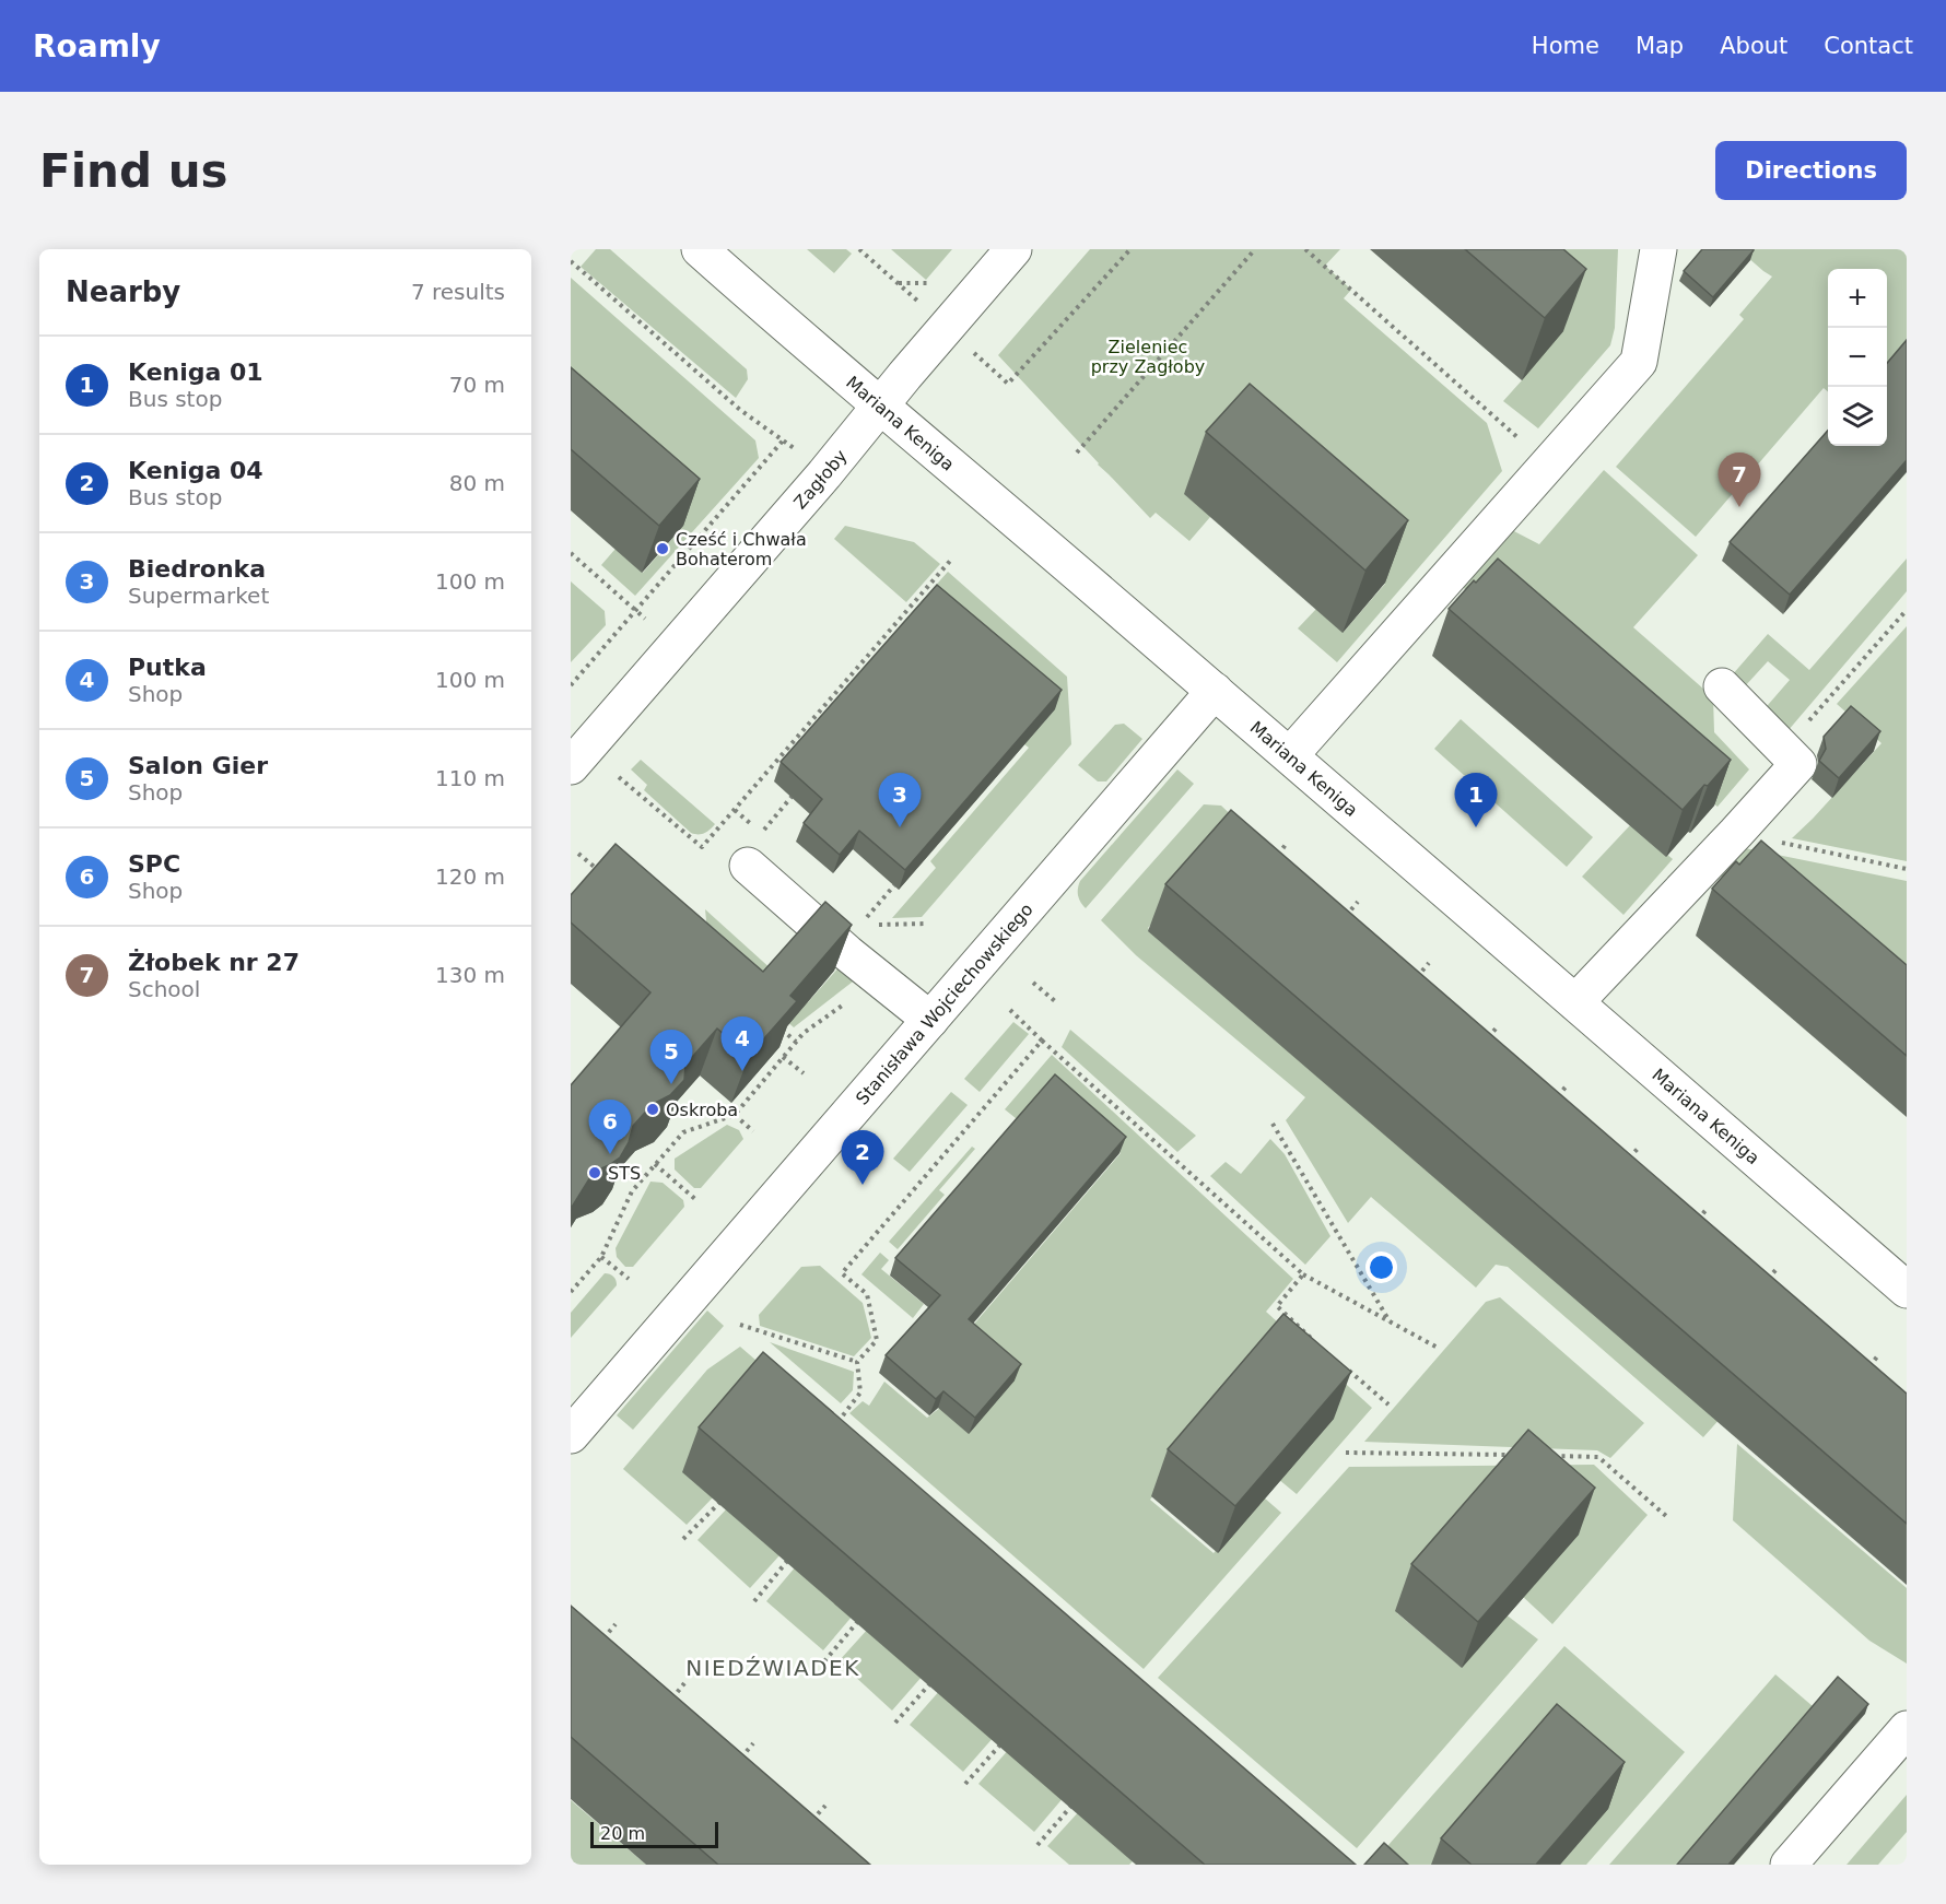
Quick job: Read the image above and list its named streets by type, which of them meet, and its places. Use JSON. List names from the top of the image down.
{
  "streets": {
    "street": ["Mariana Keniga", "Zagłoby", "Stanisława Wojciechowskiego"]
  },
  "crossings": [
    ["Mariana Keniga", "Zagłoby"],
    ["Mariana Keniga", "Stanisława Wojciechowskiego"]
  ],
  "districts": ["NIEDŹWIADEK"],
  "parks": ["Zieleniec przy Zagłoby"],
  "places": ["Cześć i Chwała Bohaterom", "Oskroba", "STS"],
  "scale_bar": "20 m",
  "page": {
    "header": "Roamly",
    "nav": [
      "Home",
      "Map",
      "About",
      "Contact"
    ],
    "buttons": "Directions",
    "title": "Find us",
    "heading": ["Nearby", "7 results"],
    "map_buttons": ["+", "−"],
    "list": [
      {
        "mark": "1",
        "name": "Keniga 01",
        "note": "Bus stop",
        "value": "70 m"
      },
      {
        "mark": "2",
        "name": "Keniga 04",
        "note": "Bus stop",
        "value": "80 m"
      },
      {
        "mark": "3",
        "name": "Biedronka",
        "note": "Supermarket",
        "value": "100 m"
      },
      {
        "mark": "4",
        "name": "Putka",
        "note": "Shop",
        "value": "100 m"
      },
      {
        "mark": "5",
        "name": "Salon Gier",
        "note": "Shop",
        "value": "110 m"
      },
      {
        "mark": "6",
        "name": "SPC",
        "note": "Shop",
        "value": "120 m"
      },
      {
        "mark": "7",
        "name": "Żłobek nr 27",
        "note": "School",
        "value": "130 m"
      }
    ],
    "pins": [
      "7",
      "1",
      "3",
      "4",
      "5",
      "6",
      "2"
    ],
    "scale": "20 m"
  }
}
